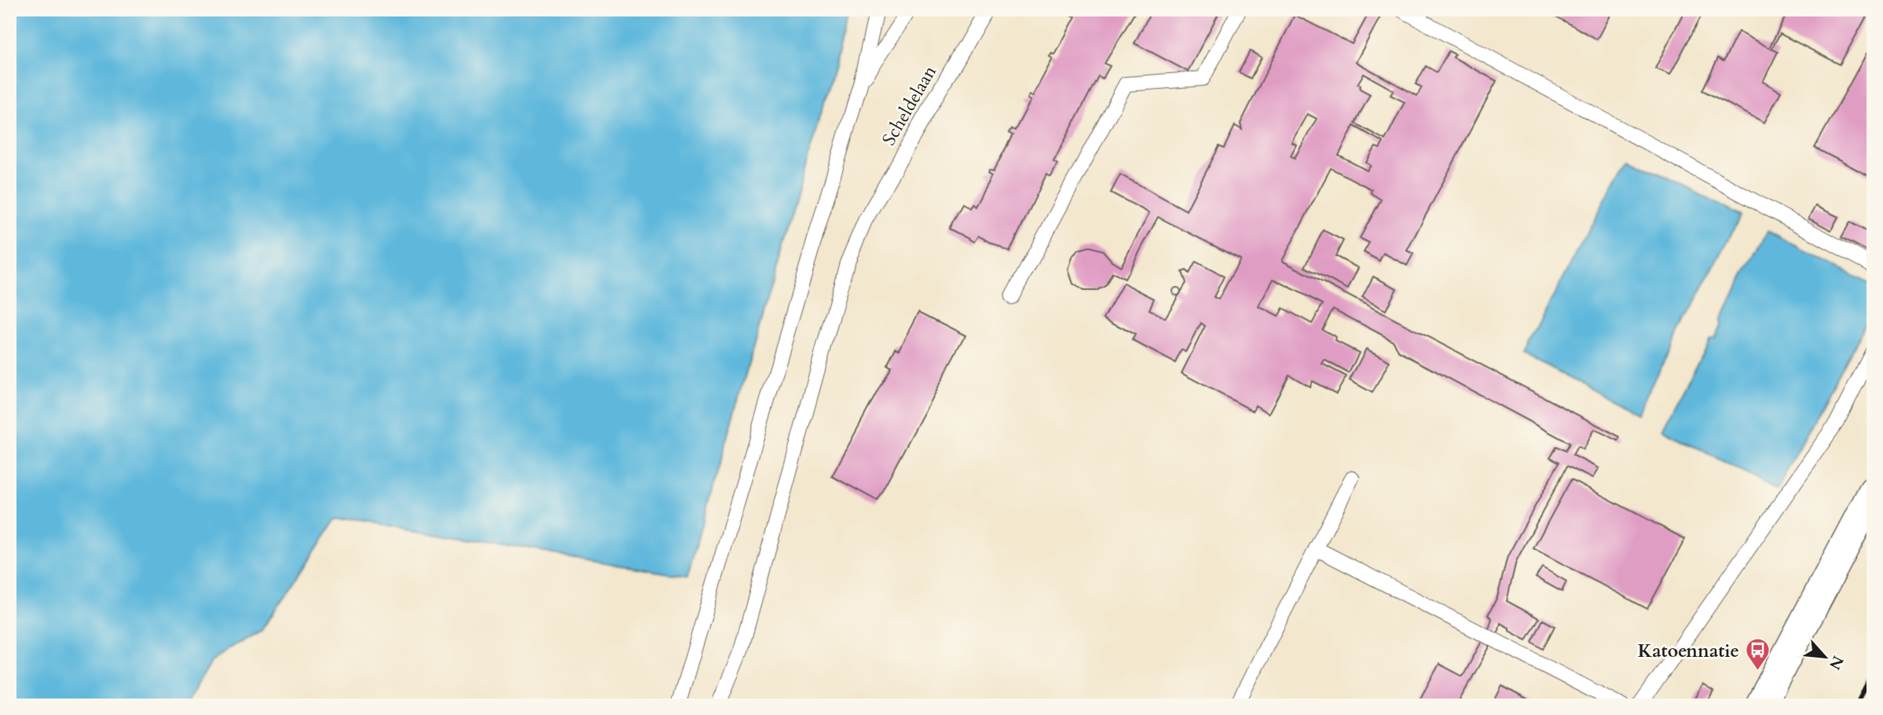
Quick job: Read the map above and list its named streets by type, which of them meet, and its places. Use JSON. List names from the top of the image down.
{
  "streets": {
    "lane": ["Scheldelaan"]
  },
  "places": {
    "bus stop": ["Katoennatie"]
  },
  "north": "bottom right"
}
